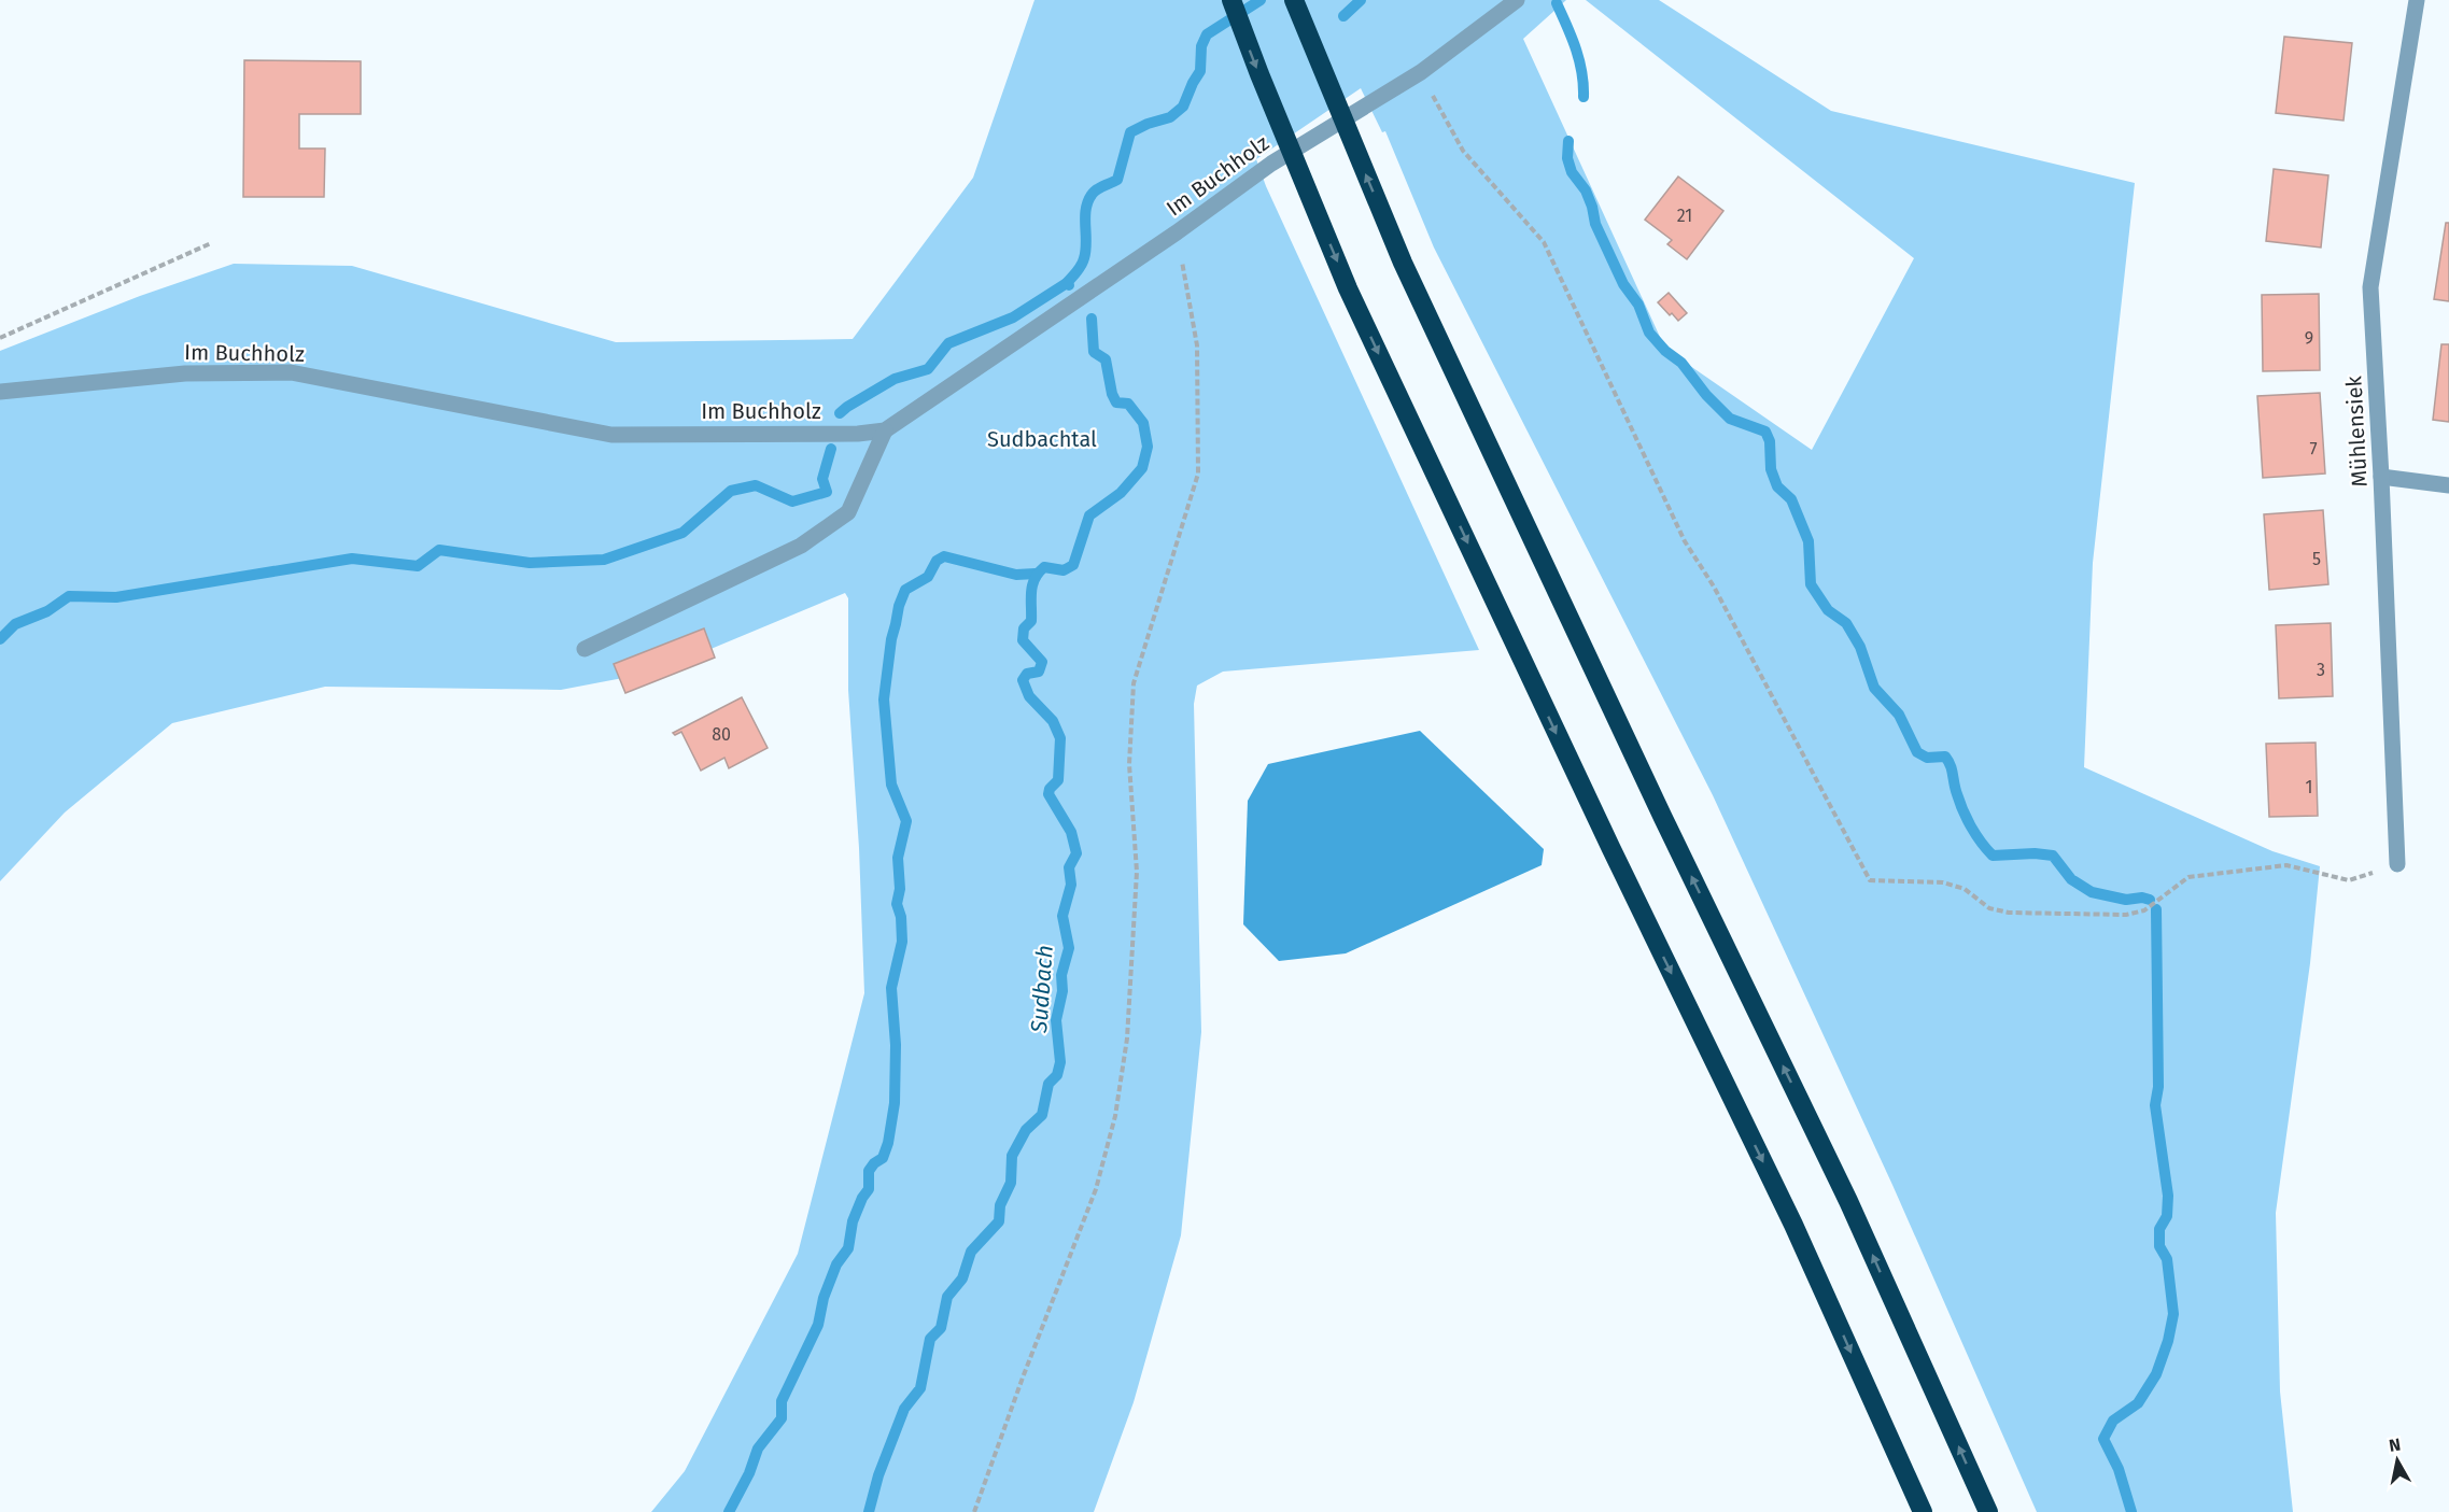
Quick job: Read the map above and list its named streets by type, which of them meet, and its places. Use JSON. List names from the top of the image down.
{
  "streets": {
    "street": ["Im Buchholz", "Mühlensiek"]
  },
  "water": ["Sudbach"],
  "parks": ["Sudbachtal"],
  "house_numbers": [
    "21",
    "9",
    "7",
    "5",
    "3",
    "80",
    "1"
  ],
  "north": "top"
}
